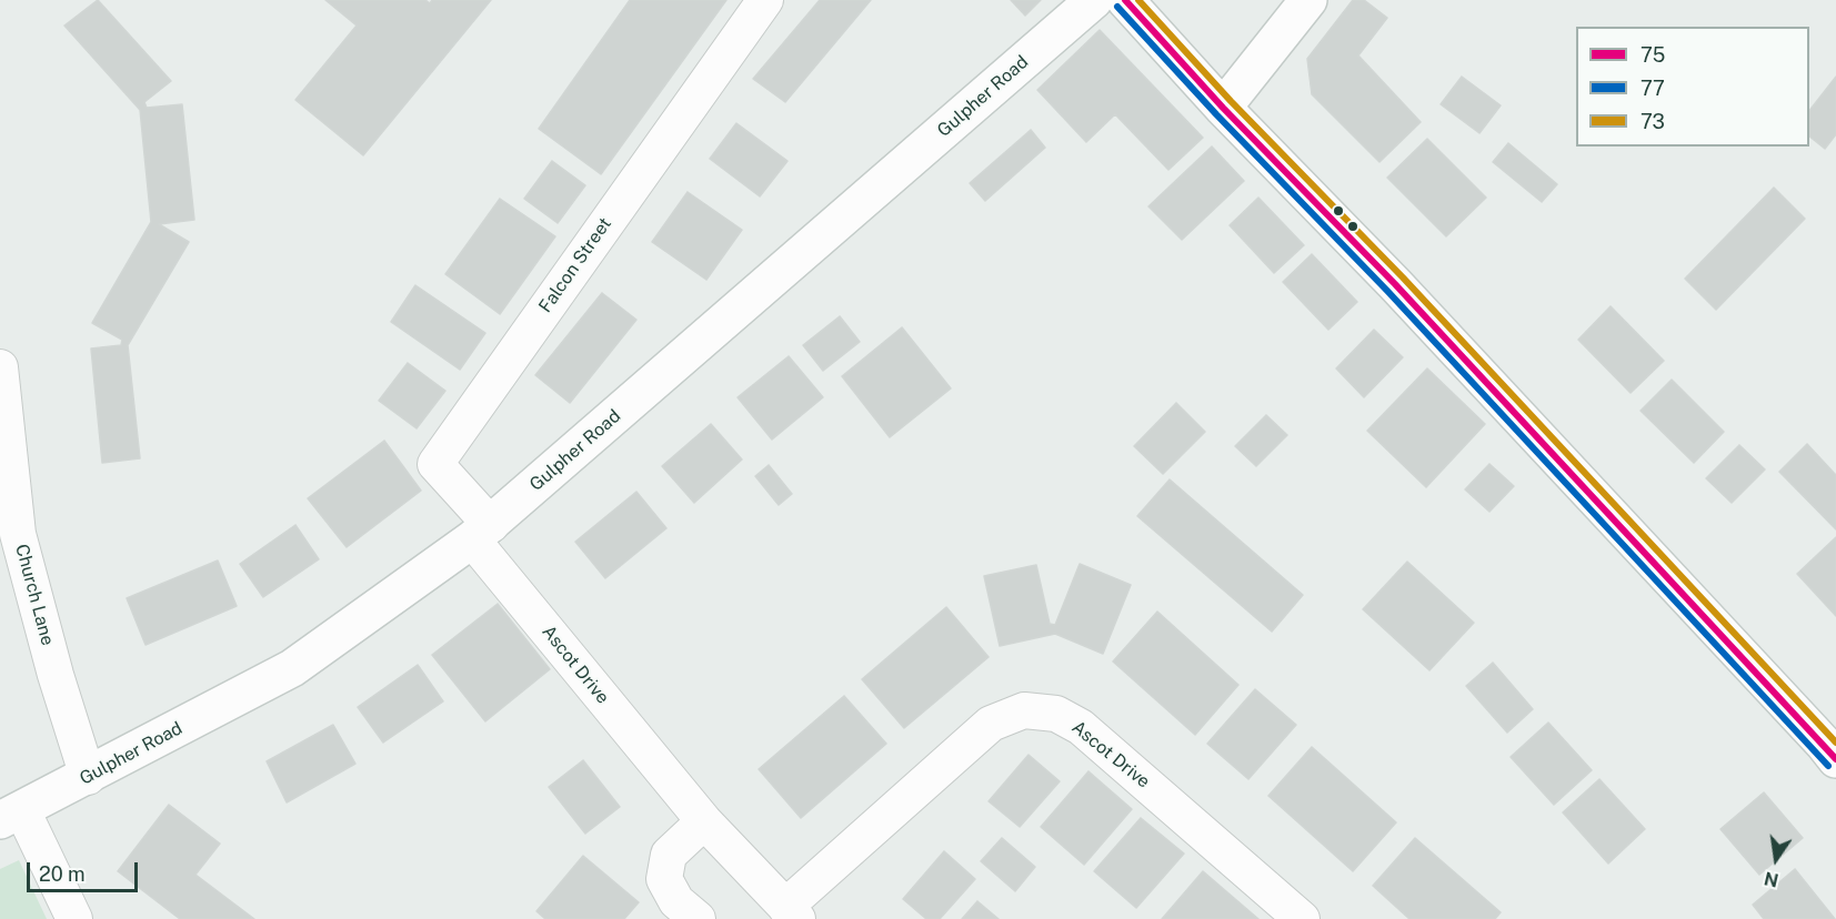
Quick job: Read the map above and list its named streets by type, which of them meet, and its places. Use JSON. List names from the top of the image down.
{
  "streets": {
    "street": [
      "Gulpher Road",
      "Falcon Street",
      "Church Lane",
      "Ascot Drive"
    ]
  },
  "crossings": [
    ["Gulpher Road", "Falcon Street"],
    ["Gulpher Road", "Church Lane"],
    ["Gulpher Road", "Ascot Drive"],
    ["Falcon Street", "Ascot Drive"]
  ],
  "lines": ["transit line 75", "transit line 73", "transit line 77"],
  "legend": ["75", "77", "73"],
  "scale_bar": "20 m",
  "north": "bottom"
}
